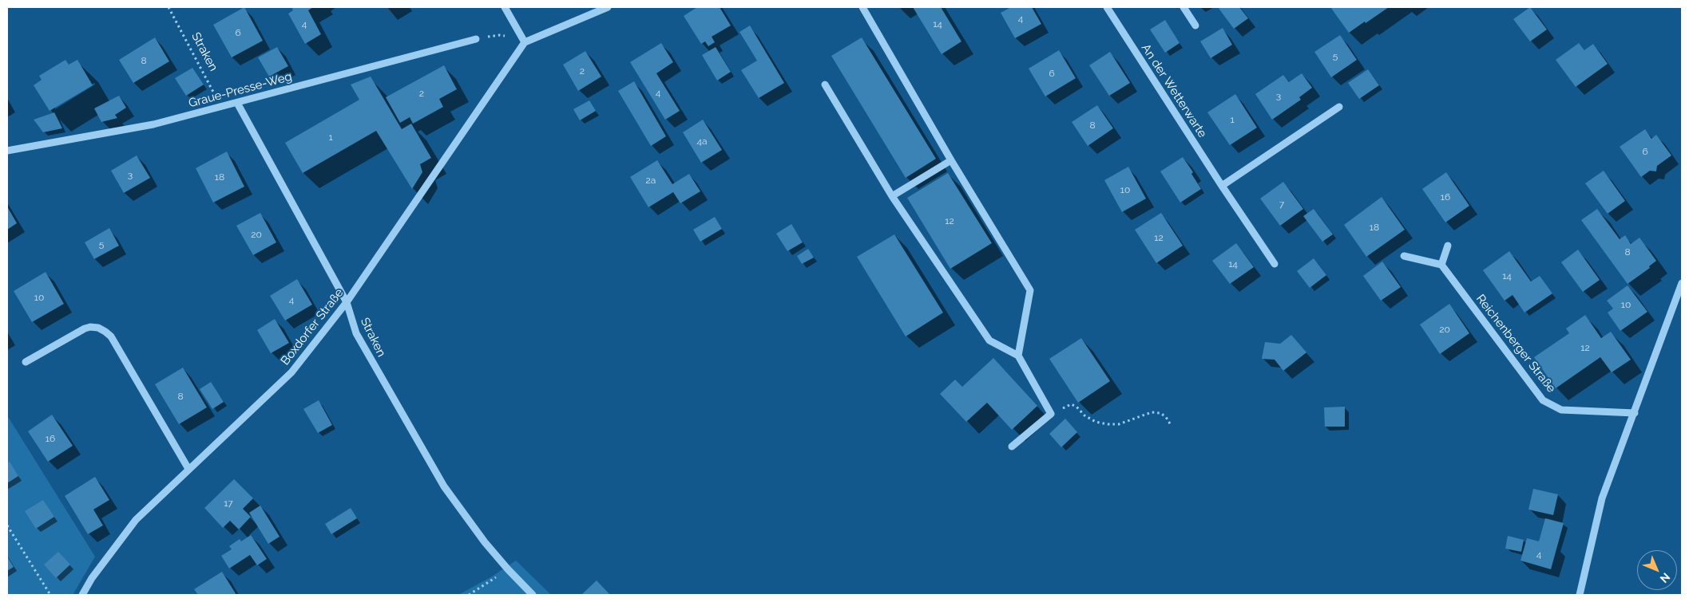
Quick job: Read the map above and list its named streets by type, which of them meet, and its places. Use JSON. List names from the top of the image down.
{
  "streets": {
    "street": [
      "Straken",
      "Graue-Presse-Weg",
      "An der Wetterwarte",
      "Boxdorfer Straße",
      "Reichenberger Straße"
    ]
  },
  "crossings": [
    ["Straken", "Graue-Presse-Weg"],
    ["Straken", "Boxdorfer Straße"]
  ],
  "house_numbers": [
    "4",
    "4",
    "14",
    "6",
    "5",
    "8",
    "2",
    "6",
    "4",
    "2",
    "3",
    "1",
    "8",
    "1",
    "4a",
    "6",
    "3",
    "18",
    "2a",
    "10",
    "16",
    "7",
    "12",
    "18",
    "20",
    "12",
    "5",
    "8",
    "14",
    "14",
    "10",
    "4",
    "10",
    "20",
    "12",
    "8",
    "16",
    "17",
    "4"
  ],
  "north": "bottom right"
}
